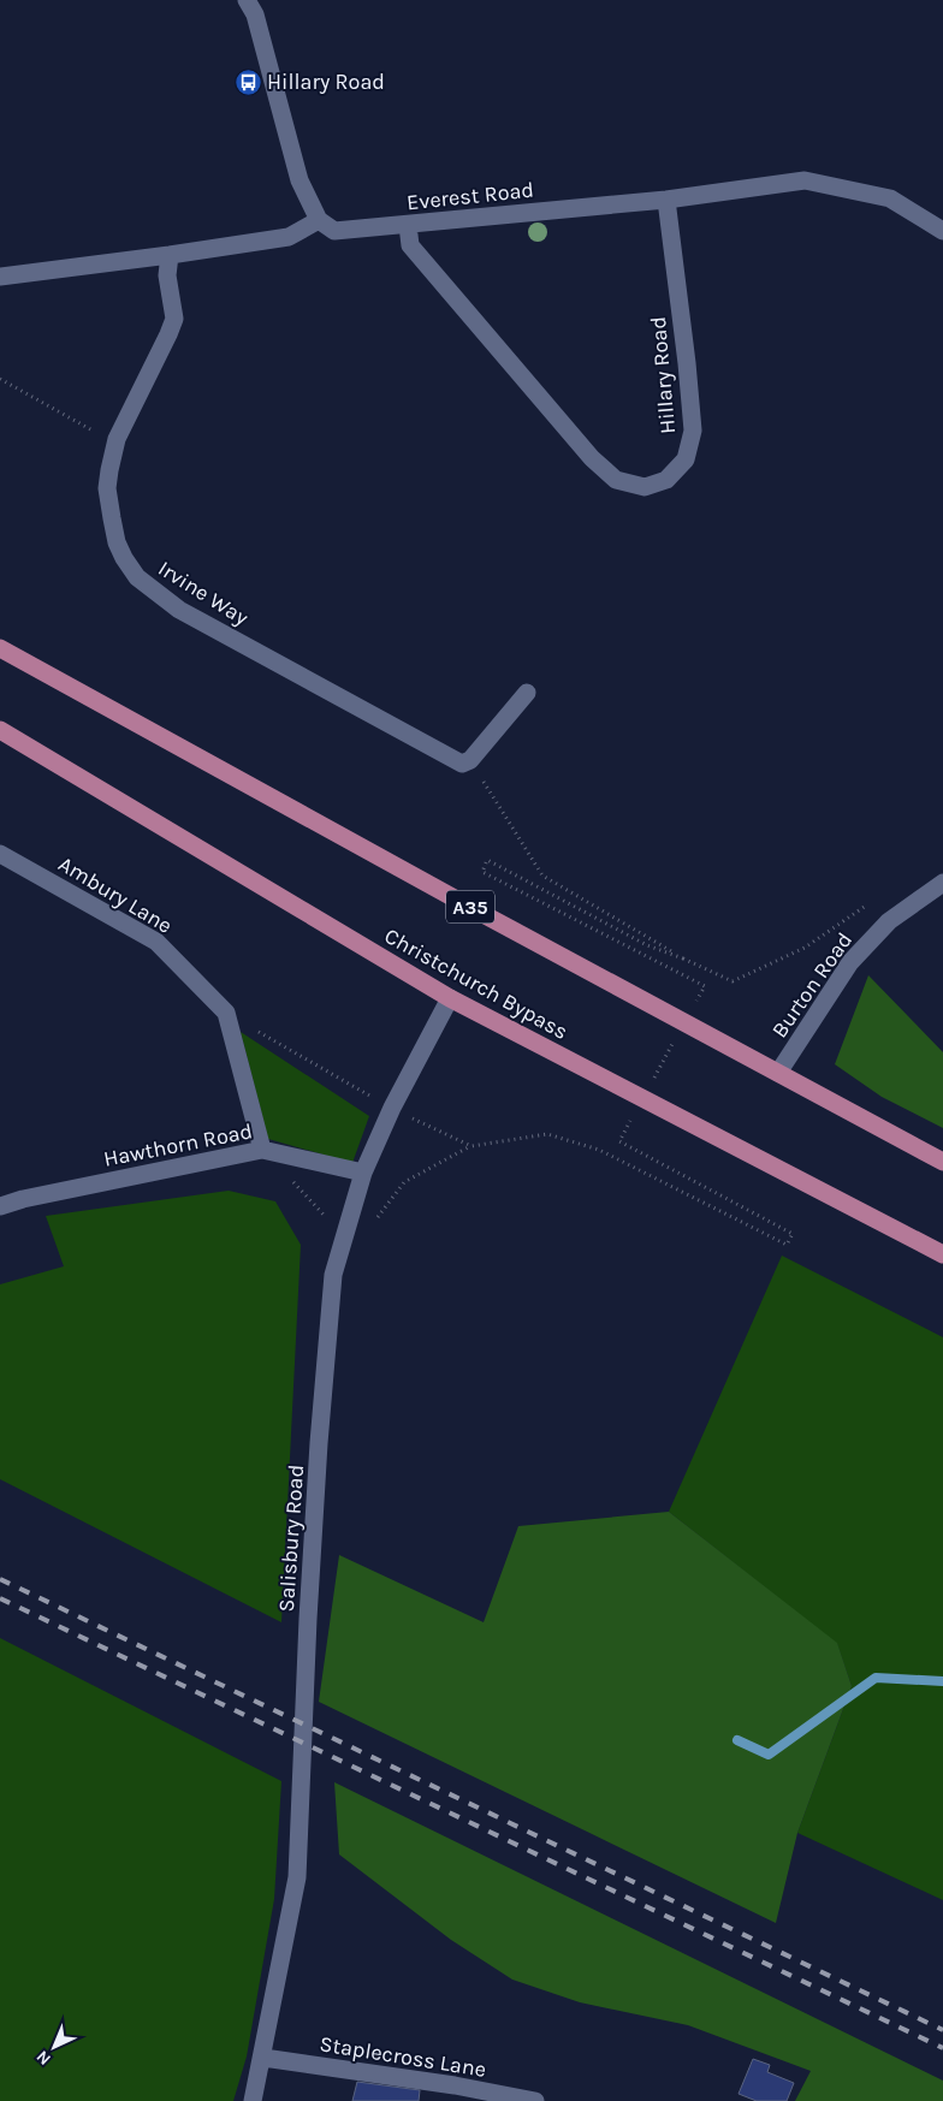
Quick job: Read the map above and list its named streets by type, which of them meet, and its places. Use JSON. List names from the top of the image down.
{
  "streets": {
    "main road": ["A35", "Christchurch Bypass"],
    "street": [
      "Everest Road",
      "Hillary Road",
      "Irvine Way",
      "Ambury Lane",
      "Burton Road",
      "Hawthorn Road",
      "Salisbury Road",
      "Staplecross Lane"
    ]
  },
  "crossings": [
    ["Everest Road", "Hillary Road"],
    ["Ambury Lane", "Hawthorn Road"],
    ["A35", "Burton Road"],
    ["Christchurch Bypass", "Salisbury Road"],
    ["Hawthorn Road", "Salisbury Road"],
    ["Salisbury Road", "Staplecross Lane"]
  ],
  "places": {
    "bus stop": ["Hillary Road"]
  },
  "north": "bottom left"
}
